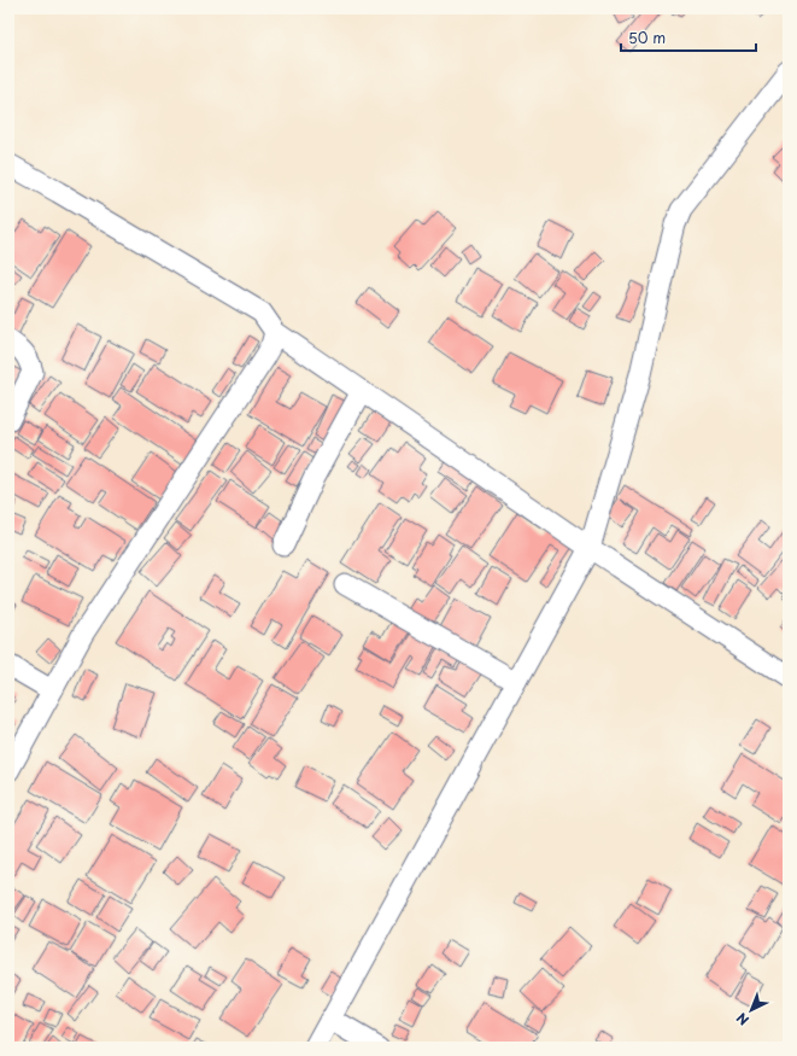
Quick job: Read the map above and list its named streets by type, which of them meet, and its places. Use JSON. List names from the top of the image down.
{
  "scale_bar": "50 m",
  "north": "bottom left"
}
